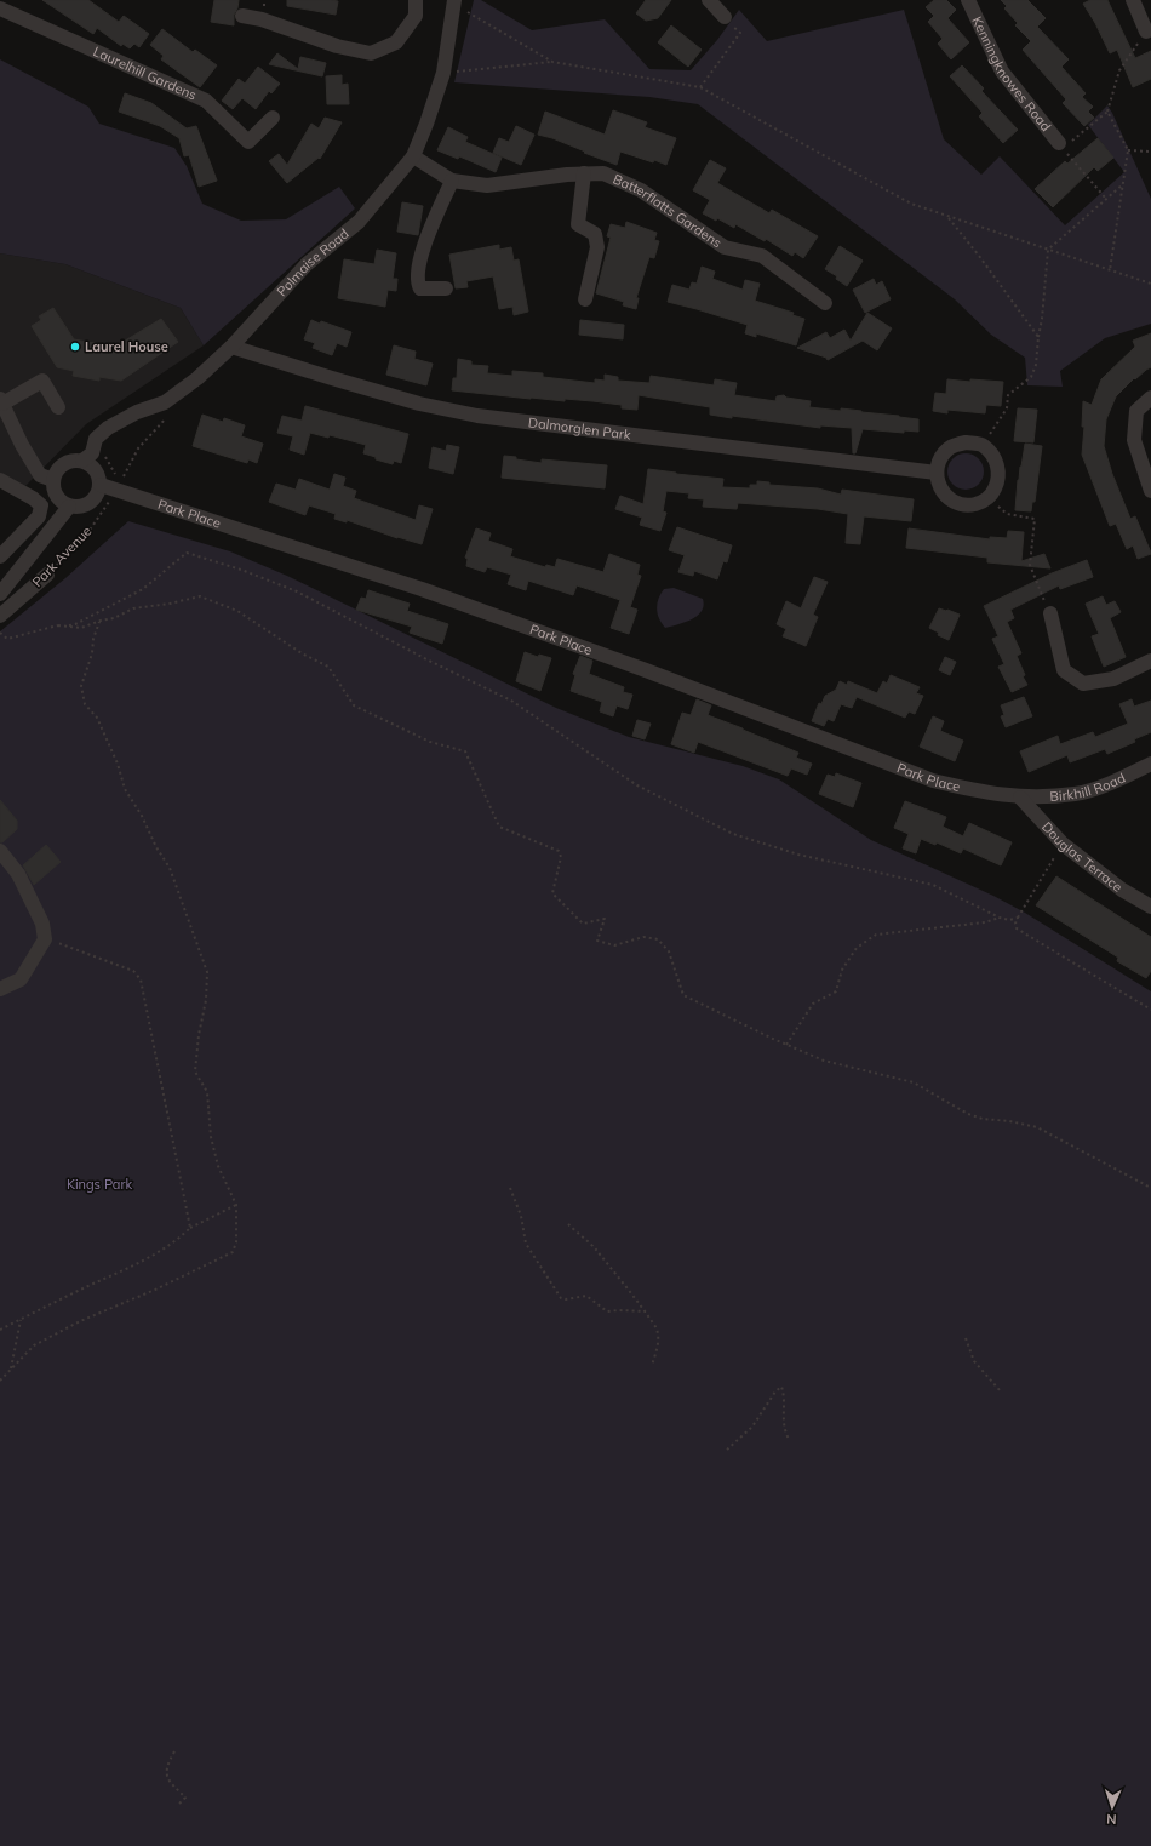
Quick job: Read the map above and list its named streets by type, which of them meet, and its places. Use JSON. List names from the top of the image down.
{
  "streets": {
    "street": [
      "Kenningknowes Road",
      "Laurelhill Gardens",
      "Batterflatts Gardens",
      "Polmaise Road",
      "Dalmorglen Park",
      "Park Place",
      "Park Avenue",
      "Birkhill Road",
      "Douglas Terrace"
    ]
  },
  "crossings": [
    ["Batterflatts Gardens", "Polmaise Road"],
    ["Polmaise Road", "Dalmorglen Park"],
    ["Polmaise Road", "Park Place"],
    ["Park Place", "Park Avenue"],
    ["Park Place", "Birkhill Road"],
    ["Park Place", "Douglas Terrace"],
    ["Birkhill Road", "Douglas Terrace"]
  ],
  "parks": ["Kings Park"],
  "places": ["Laurel House"],
  "north": "bottom"
}
